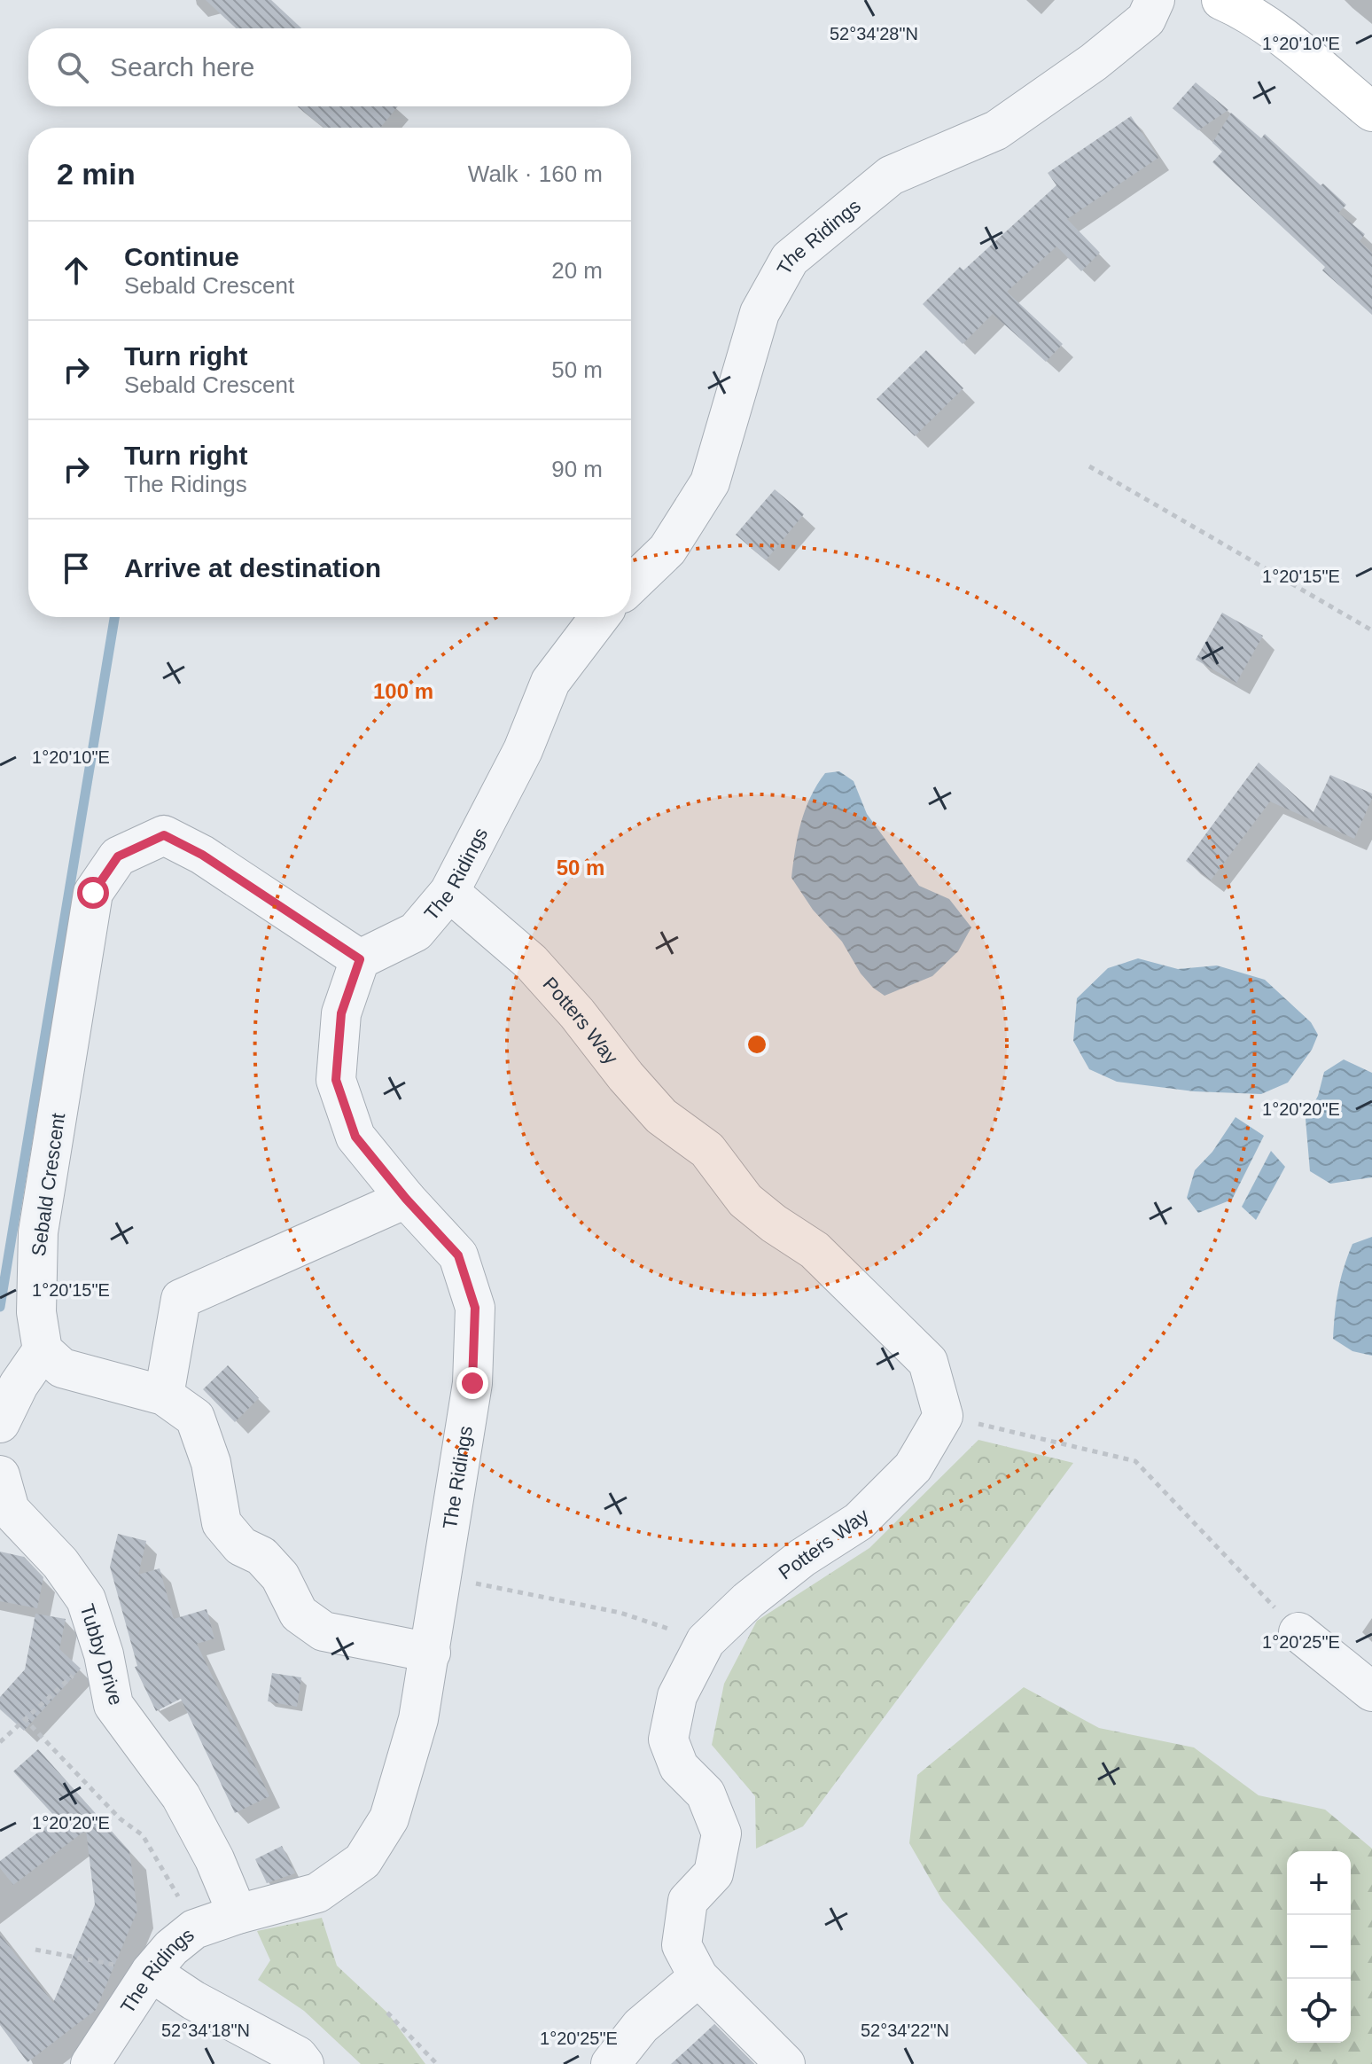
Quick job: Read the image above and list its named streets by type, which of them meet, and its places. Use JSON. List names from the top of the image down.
{
  "streets": {
    "street": [
      "The Ridings",
      "Potters Way",
      "Sebald Crescent",
      "Tubby Drive"
    ]
  },
  "crossings": [
    ["The Ridings", "Potters Way"],
    ["The Ridings", "Sebald Crescent"],
    ["The Ridings", "Tubby Drive"]
  ],
  "page": {
    "search": "Search here",
    "heading": ["2 min", "Walk · 160 m"],
    "list": [
      ["Continue", "Sebald Crescent", "20 m"],
      ["Turn right", "Sebald Crescent", "50 m"],
      ["Turn right", "The Ridings", "90 m"],
      "Arrive at destination"
    ],
    "map_buttons": ["+", "−"]
  },
  "coordinates": [
    "52°34'28\"N",
    "1°20'10\"E",
    "1°20'15\"E",
    "1°20'20\"E",
    "1°20'25\"E",
    "52°34'18\"N",
    "52°34'22\"N"
  ],
  "rings": ["100 m", "50 m"]
}
